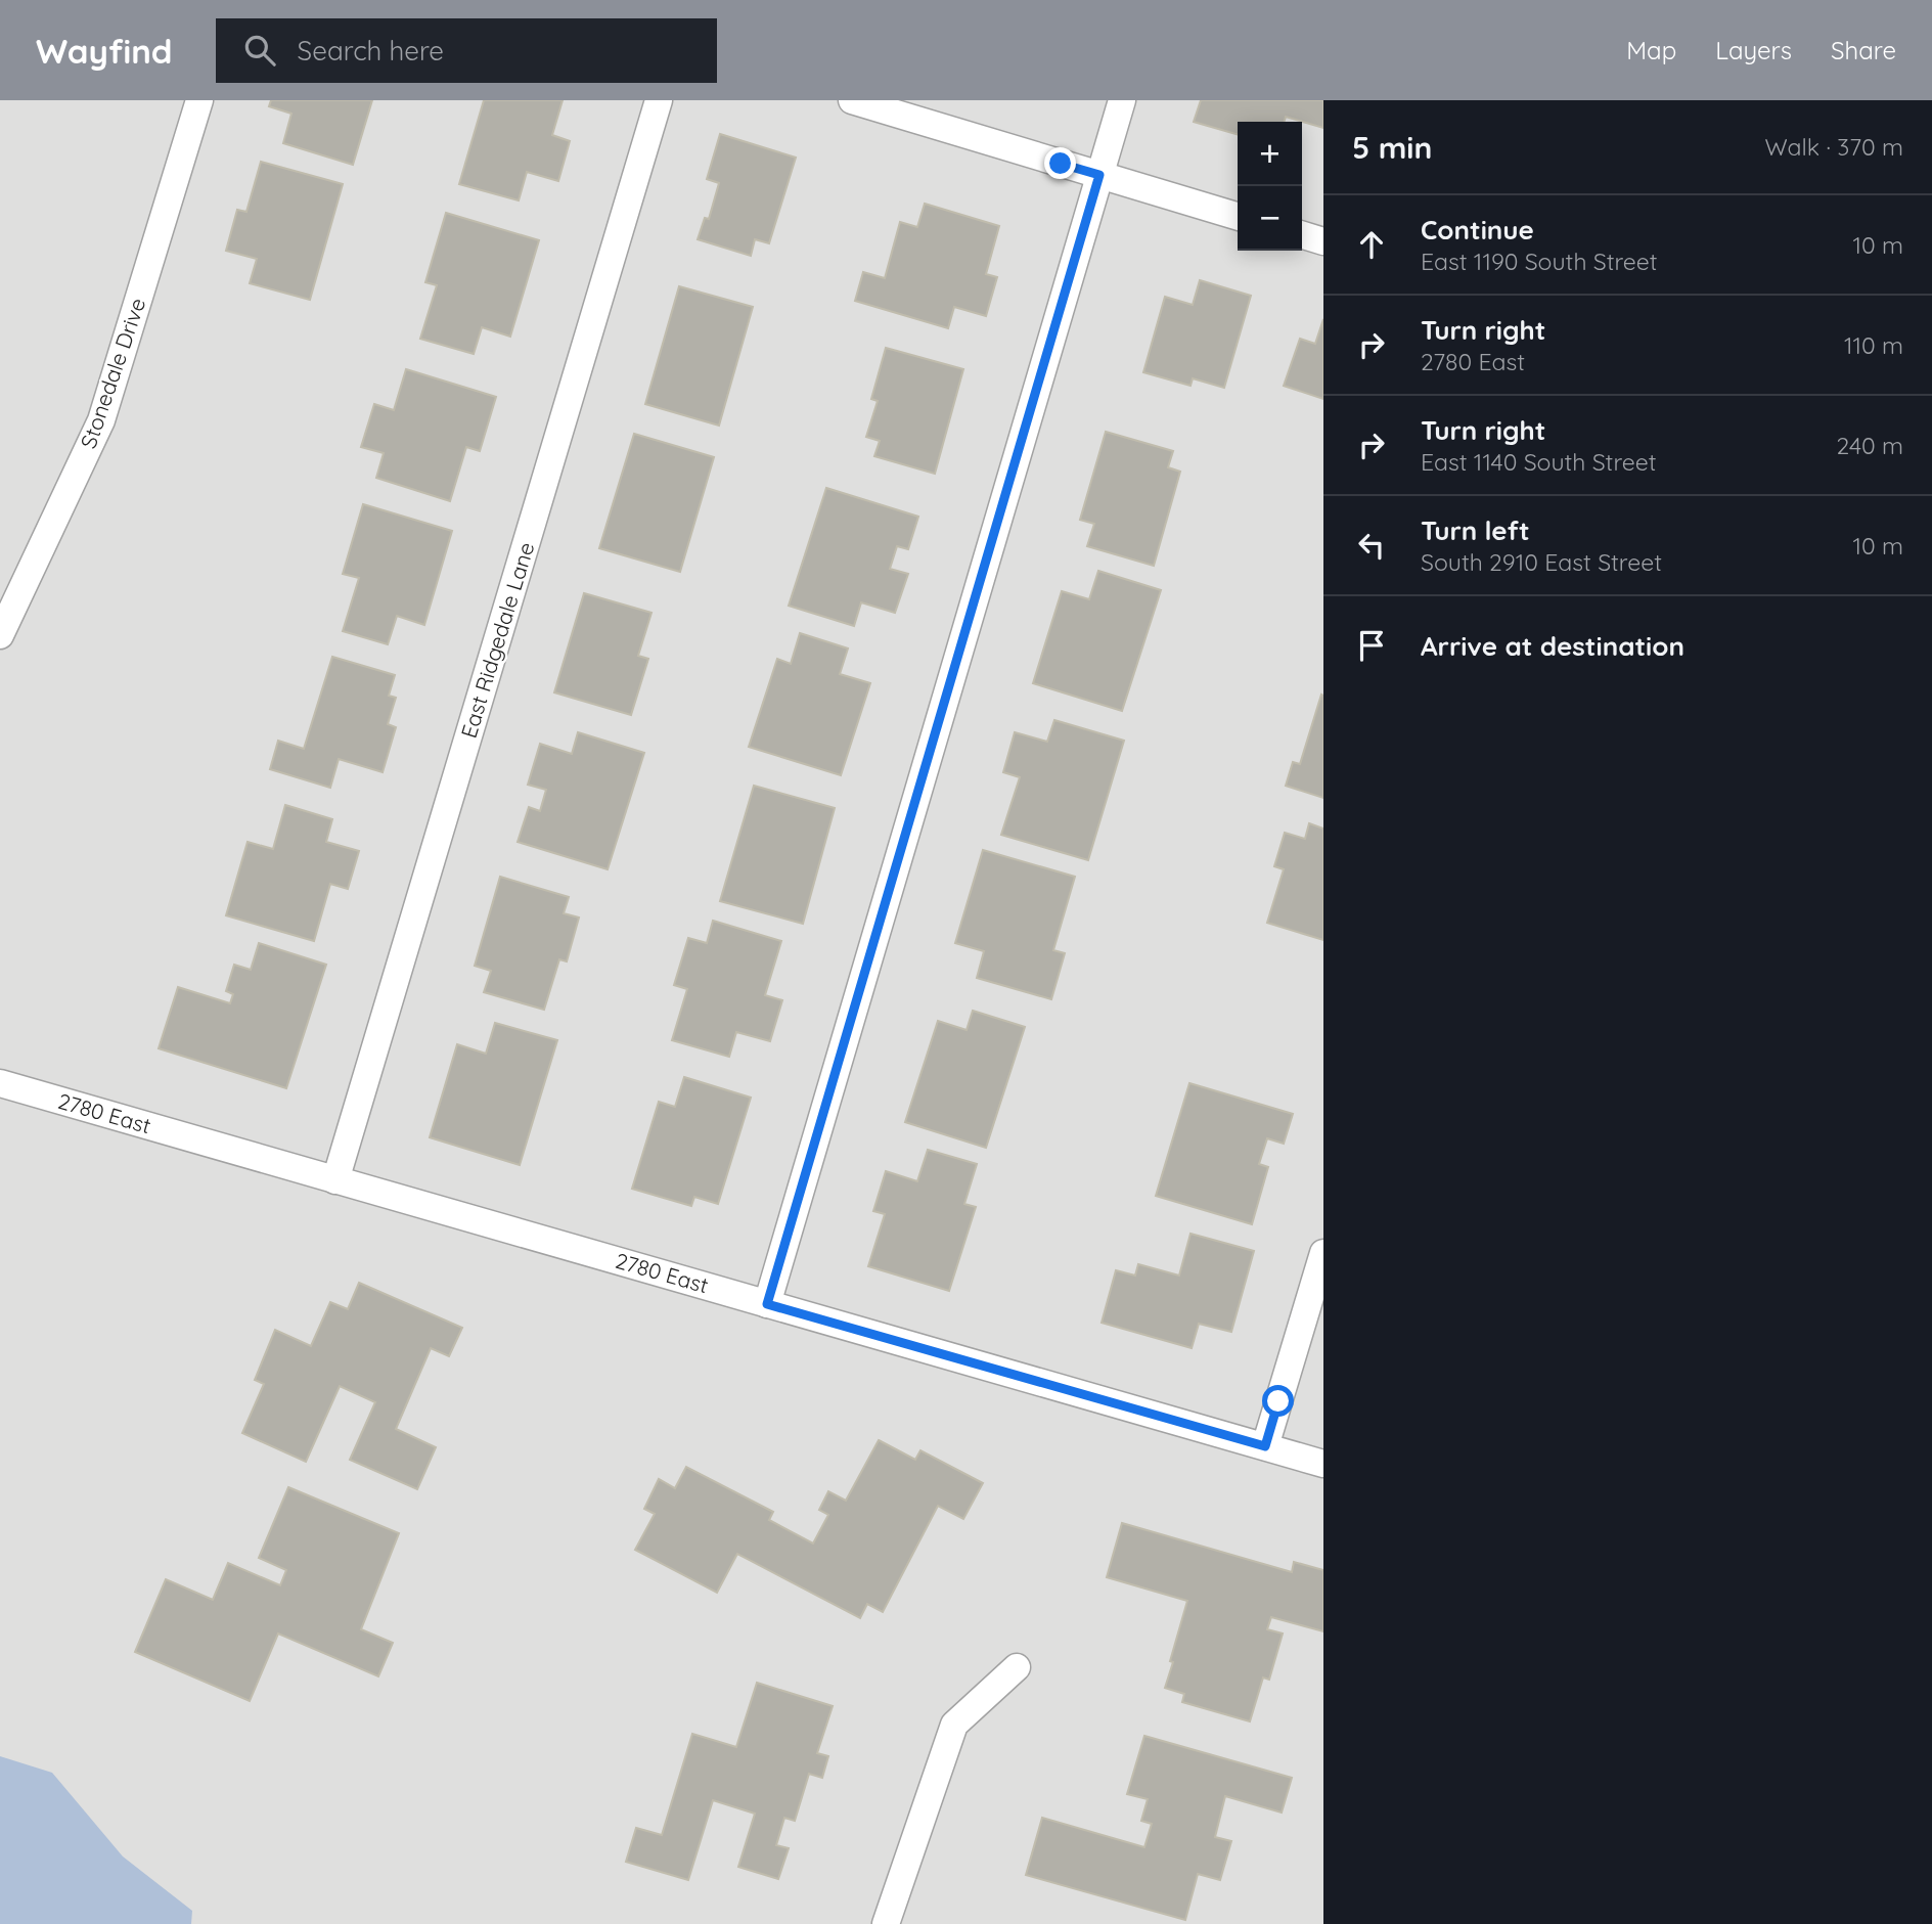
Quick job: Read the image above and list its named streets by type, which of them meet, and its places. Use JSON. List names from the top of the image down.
{
  "streets": {
    "street": ["Stonedale Drive", "East Ridgedale Lane", "2780 East"]
  },
  "crossings": [
    ["East Ridgedale Lane", "2780 East"]
  ],
  "page": {
    "header": "Wayfind",
    "search": "Search here",
    "nav": ["Map", "Layers", "Share"],
    "heading": ["5 min", "Walk · 370 m"],
    "map_buttons": ["+", "−"],
    "list": [
      ["Continue", "East 1190 South Street", "10 m"],
      ["Turn right", "2780 East", "110 m"],
      ["Turn right", "East 1140 South Street", "240 m"],
      ["Turn left", "South 2910 East Street", "10 m"],
      "Arrive at destination"
    ]
  }
}
